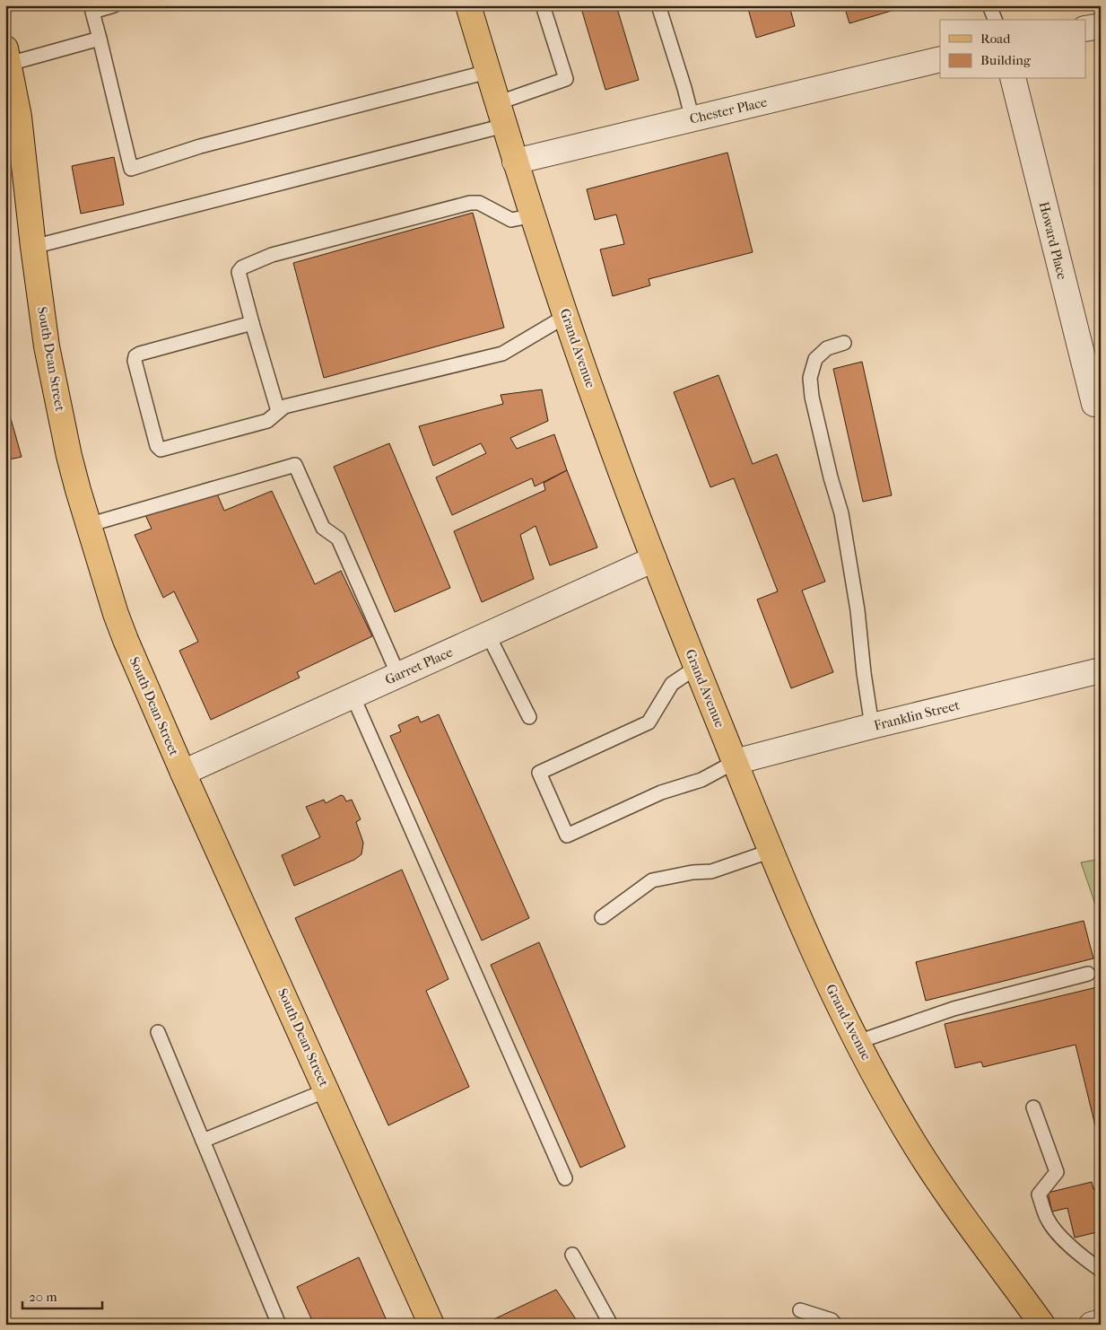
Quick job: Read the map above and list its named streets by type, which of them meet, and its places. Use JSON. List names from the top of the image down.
{
  "streets": {
    "main road": ["Grand Avenue", "South Dean Street"],
    "street": [
      "Chester Place",
      "Howard Place",
      "Garret Place",
      "Franklin Street"
    ]
  },
  "crossings": [
    ["Chester Place", "Grand Avenue"],
    ["Grand Avenue", "Garret Place"],
    ["Grand Avenue", "Franklin Street"],
    ["South Dean Street", "Garret Place"]
  ],
  "legend": ["Road", "Building"],
  "scale_bar": "20 m"
}
